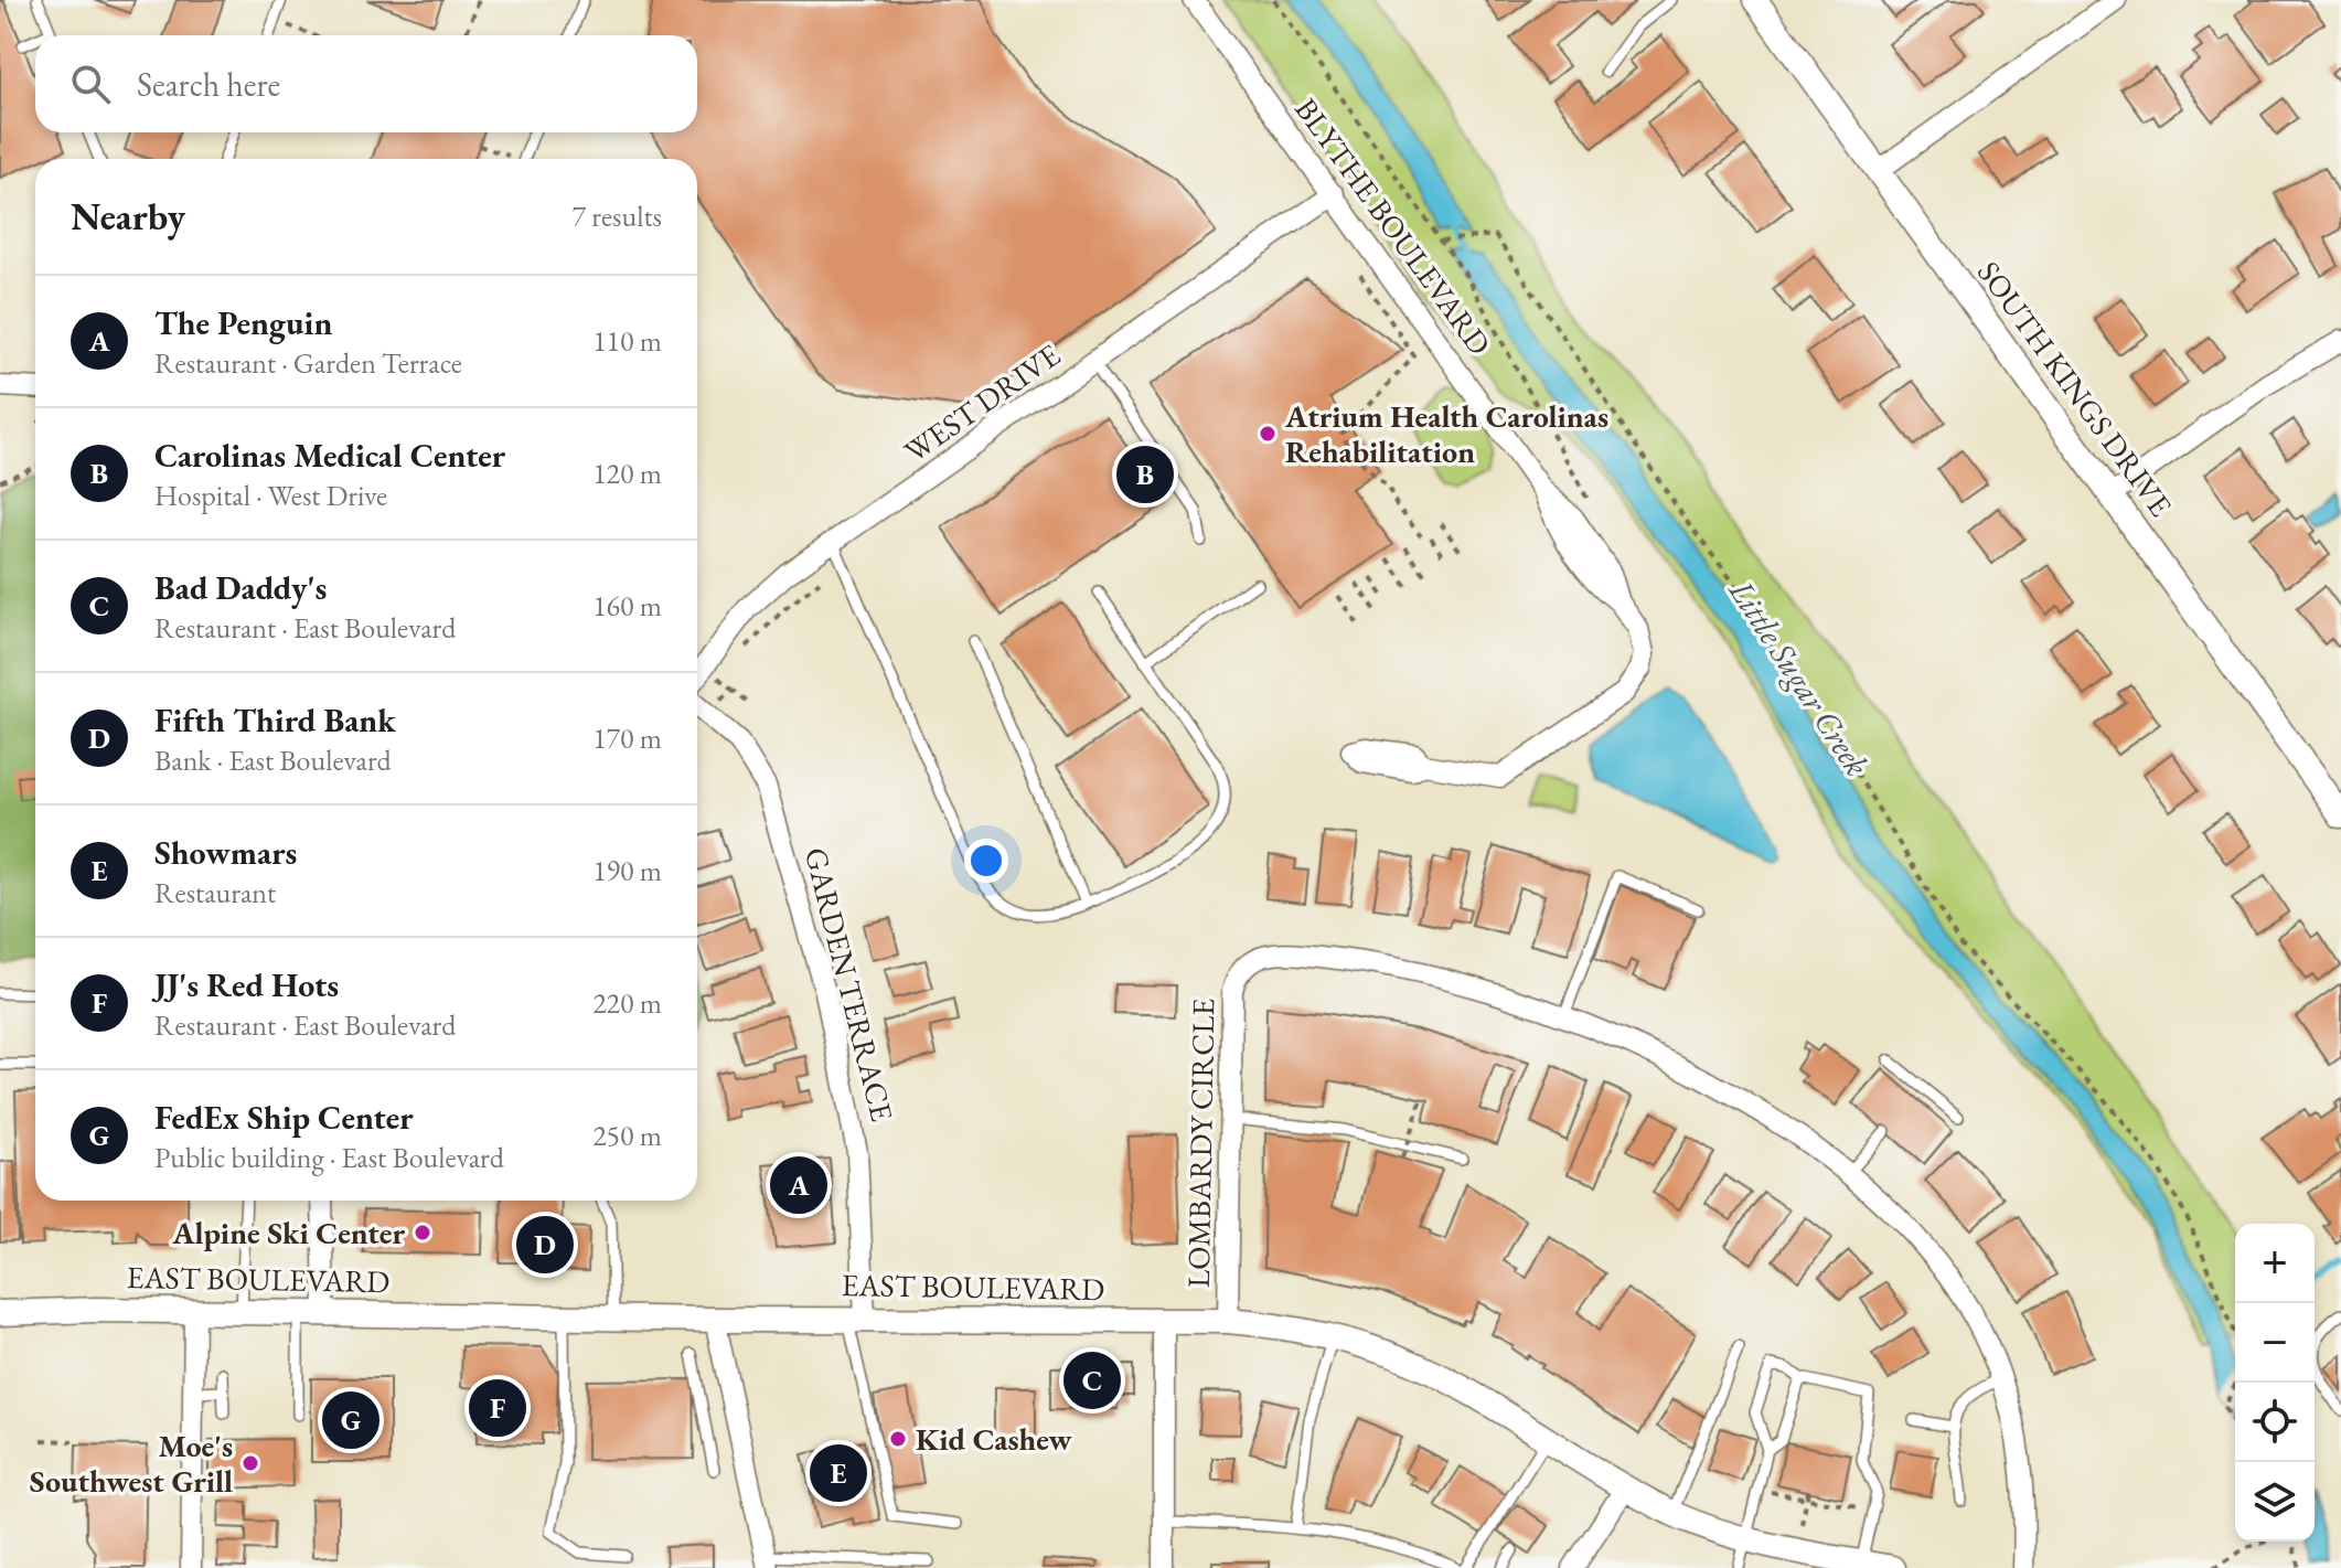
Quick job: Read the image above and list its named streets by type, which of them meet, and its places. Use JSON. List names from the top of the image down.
{
  "streets": {
    "street": [
      "BLYTHE BOULEVARD",
      "SOUTH KINGS DRIVE",
      "WEST DRIVE",
      "GARDEN TERRACE",
      "LOMBARDY CIRCLE",
      "EAST BOULEVARD"
    ]
  },
  "crossings": [
    ["BLYTHE BOULEVARD", "WEST DRIVE"],
    ["GARDEN TERRACE", "EAST BOULEVARD"],
    ["LOMBARDY CIRCLE", "EAST BOULEVARD"]
  ],
  "water": ["Little Sugar Creek"],
  "places": [
    "Atrium Health Carolinas Rehabilitation",
    "Alpine Ski Center",
    "Kid Cashew",
    "Moe's Southwest Grill"
  ],
  "page": {
    "search": "Search here",
    "heading": ["Nearby", "7 results"],
    "list": [
      {
        "mark": "A",
        "name": "The Penguin",
        "note": "Restaurant · Garden Terrace",
        "value": "110 m"
      },
      {
        "mark": "B",
        "name": "Carolinas Medical Center",
        "note": "Hospital · West Drive",
        "value": "120 m"
      },
      {
        "mark": "C",
        "name": "Bad Daddy's",
        "note": "Restaurant · East Boulevard",
        "value": "160 m"
      },
      {
        "mark": "D",
        "name": "Fifth Third Bank",
        "note": "Bank · East Boulevard",
        "value": "170 m"
      },
      {
        "mark": "E",
        "name": "Showmars",
        "note": "Restaurant",
        "value": "190 m"
      },
      {
        "mark": "F",
        "name": "JJ's Red Hots",
        "note": "Restaurant · East Boulevard",
        "value": "220 m"
      },
      {
        "mark": "G",
        "name": "FedEx Ship Center",
        "note": "Public building · East Boulevard",
        "value": "250 m"
      }
    ],
    "pins": [
      "B",
      "A",
      "D",
      "C",
      "F",
      "G",
      "E"
    ],
    "map_buttons": ["+", "−"]
  }
}
